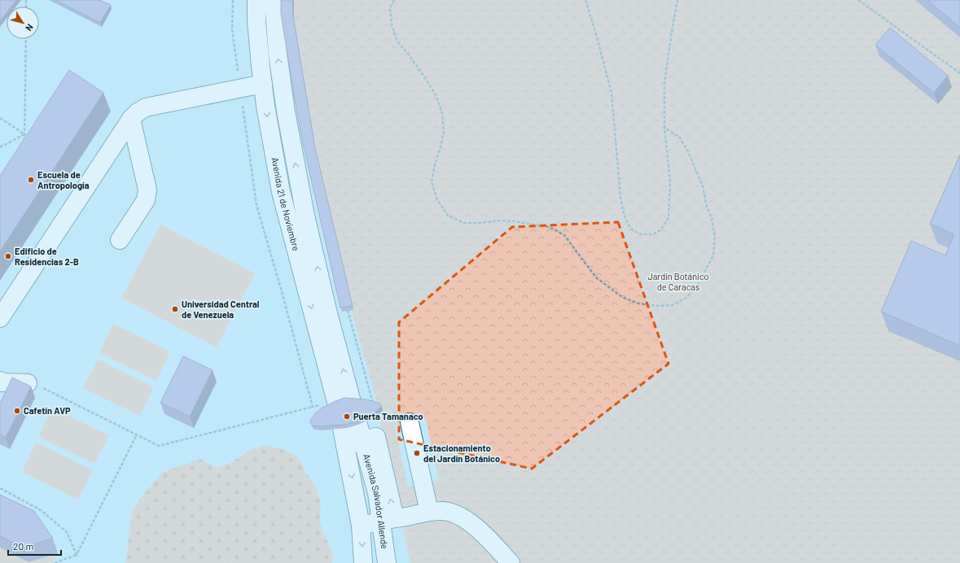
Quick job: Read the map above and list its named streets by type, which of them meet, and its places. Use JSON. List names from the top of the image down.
{
  "streets": {
    "street": ["Avenida 21 de Noviembre", "Avenida Salvador Allende"]
  },
  "parks": ["Jardín Botánico de Caracas"],
  "places": [
    "Escuela de Antropología",
    "Edificio de Residencias 2-B",
    "Universidad Central de Venezuela",
    "Cafetín AVP",
    "Puerta Tamanaco",
    "Estacionamiento del Jardín Botánico"
  ],
  "scale_bar": "20 m",
  "north": "bottom right"
}
